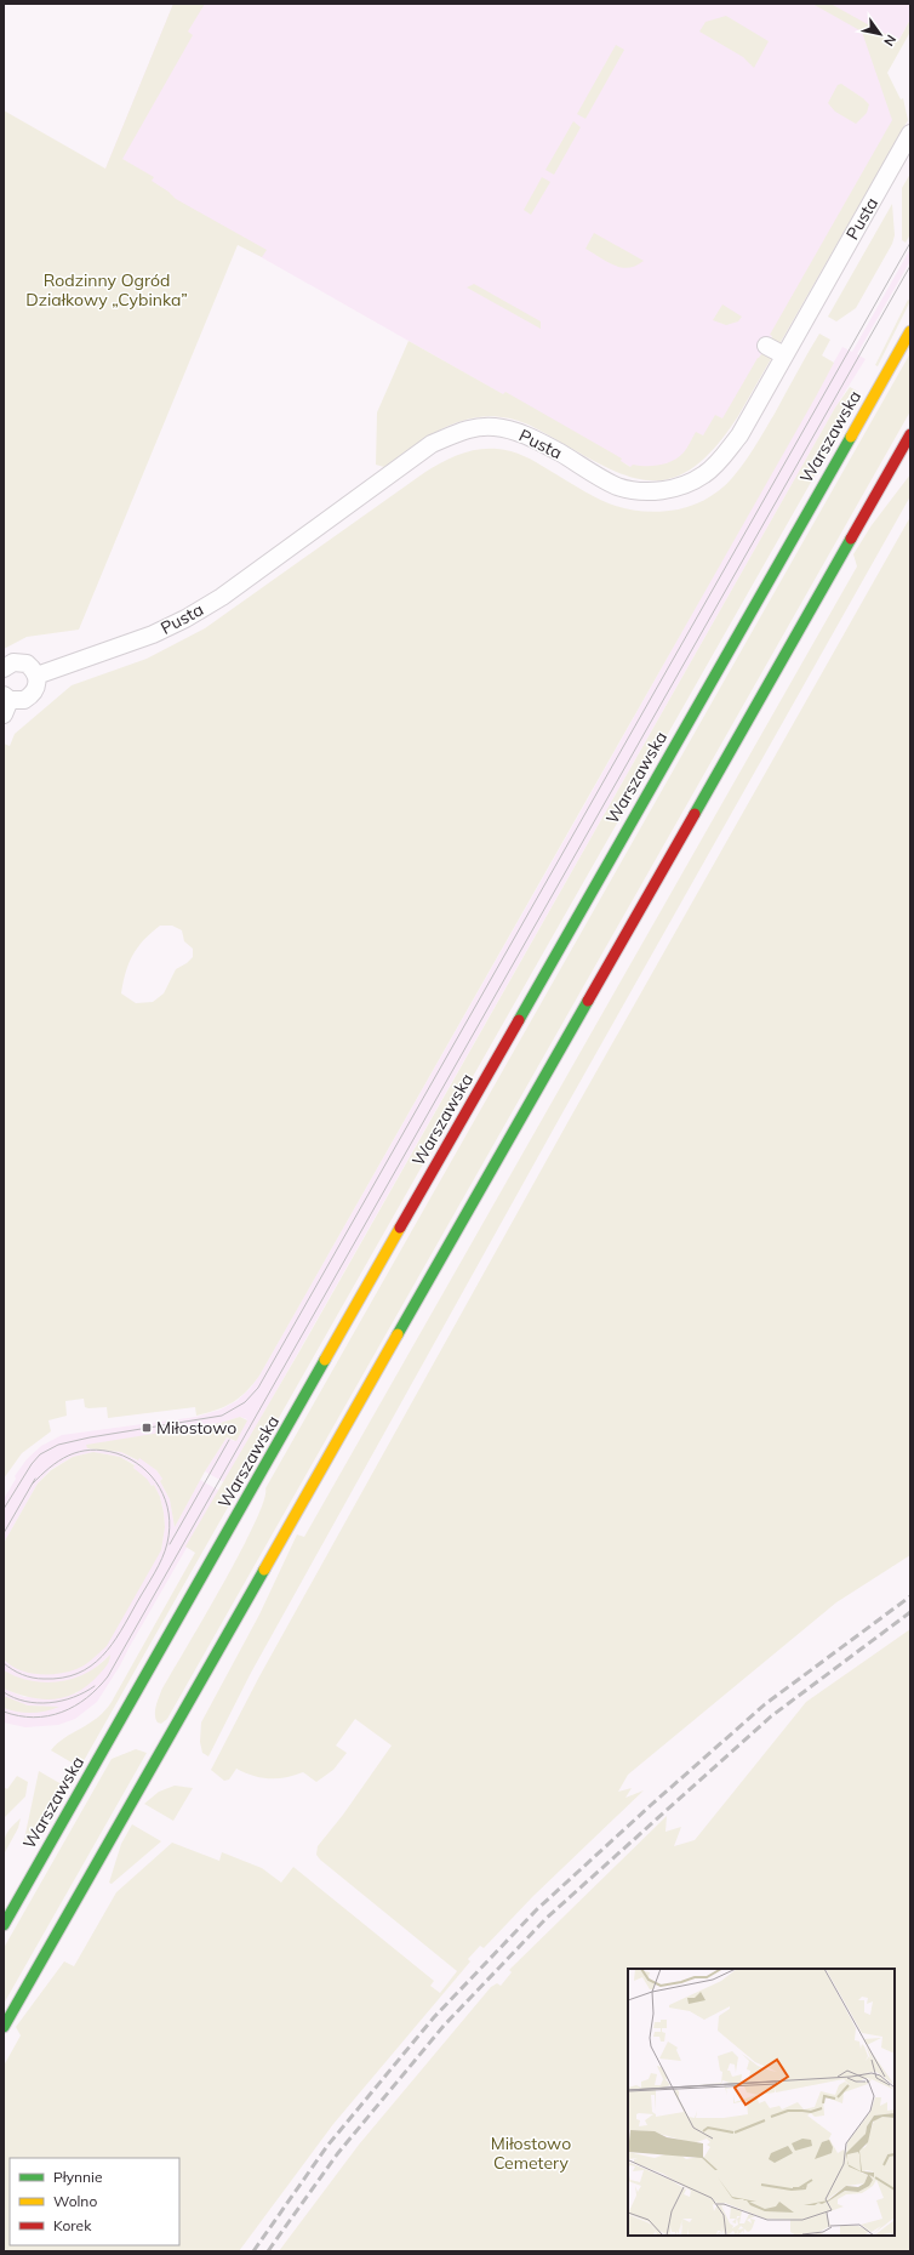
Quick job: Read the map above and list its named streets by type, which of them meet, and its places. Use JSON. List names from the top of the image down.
{
  "streets": {
    "main road": ["Warszawska"],
    "street": ["Pusta"]
  },
  "parks": ["Rodzinny Ogród Działkowy „Cybinka”", "Miłostowo Cemetery"],
  "places": {
    "transit": ["Miłostowo"]
  },
  "legend": ["Płynnie", "Wolno", "Korek"],
  "north": "bottom right"
}
